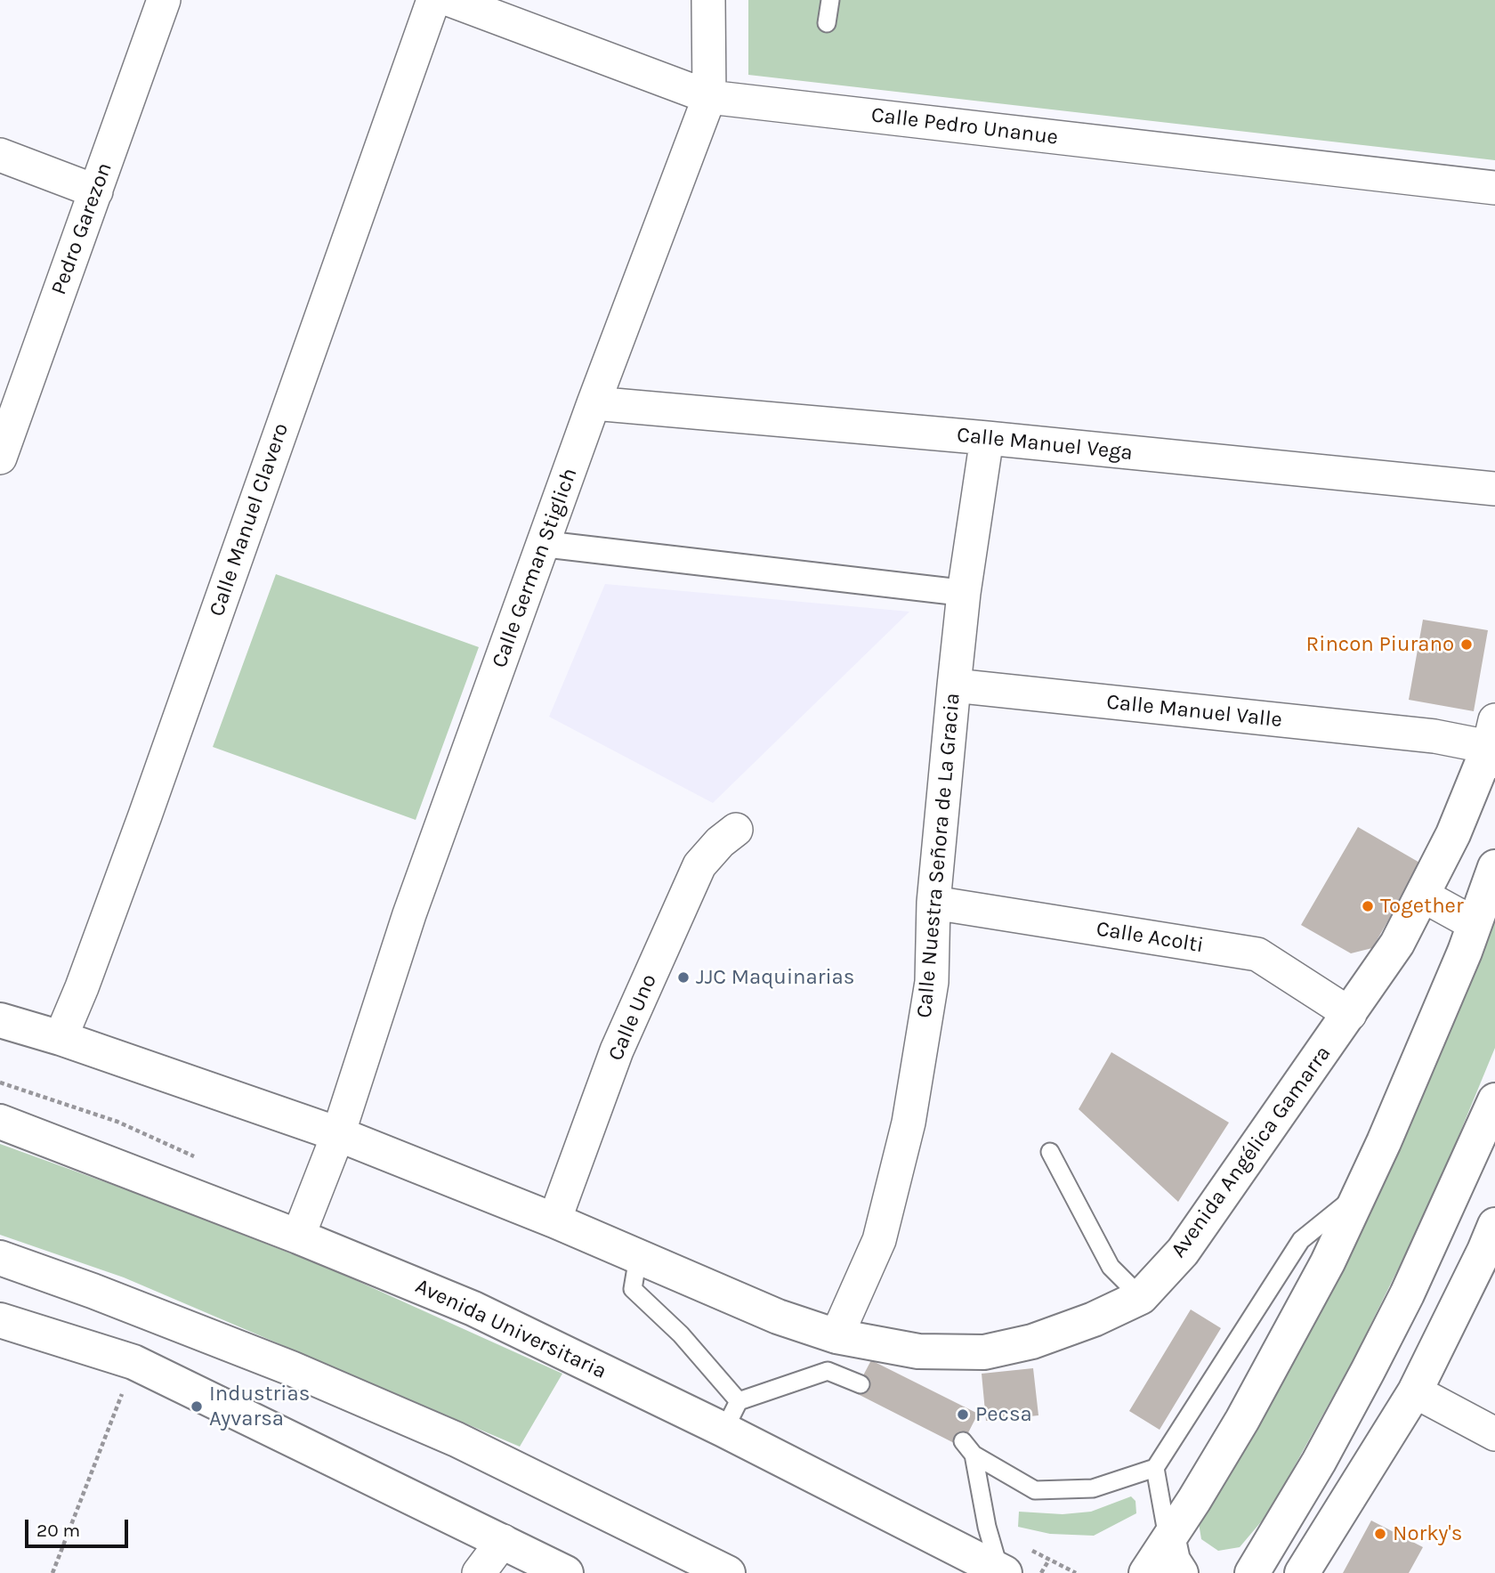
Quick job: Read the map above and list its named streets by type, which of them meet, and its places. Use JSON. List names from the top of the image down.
{
  "streets": {
    "main road": ["Avenida Angélica Gamarra", "Avenida Universitaria"],
    "street": [
      "Calle Pedro Unanue",
      "Pedro Garezon",
      "Calle Manuel Vega",
      "Calle Manuel Clavero",
      "Calle German Stiglich",
      "Calle Manuel Valle",
      "Calle Nuestra Señora de La Gracia",
      "Calle Acolti",
      "Calle Uno"
    ]
  },
  "crossings": [
    ["Calle Pedro Unanue", "Calle German Stiglich"],
    ["Calle Manuel Vega", "Calle German Stiglich"],
    ["Calle Manuel Vega", "Calle Nuestra Señora de La Gracia"],
    ["Calle German Stiglich", "Avenida Universitaria"],
    ["Calle Manuel Valle", "Calle Nuestra Señora de La Gracia"],
    ["Calle Manuel Valle", "Avenida Angélica Gamarra"],
    ["Calle Nuestra Señora de La Gracia", "Calle Acolti"],
    ["Calle Nuestra Señora de La Gracia", "Avenida Angélica Gamarra"],
    ["Calle Acolti", "Avenida Angélica Gamarra"]
  ],
  "places": [
    "Rincon Piurano",
    "Together",
    "JJC Maquinarias",
    "Industrias Ayvarsa",
    "Pecsa",
    "Norky's"
  ],
  "scale_bar": "20 m"
}
